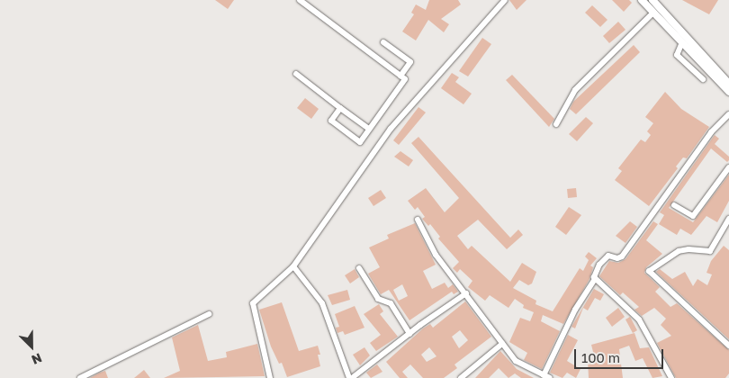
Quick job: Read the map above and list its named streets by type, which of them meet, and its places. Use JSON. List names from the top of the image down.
{
  "scale_bar": "100 m",
  "north": "bottom right"
}
